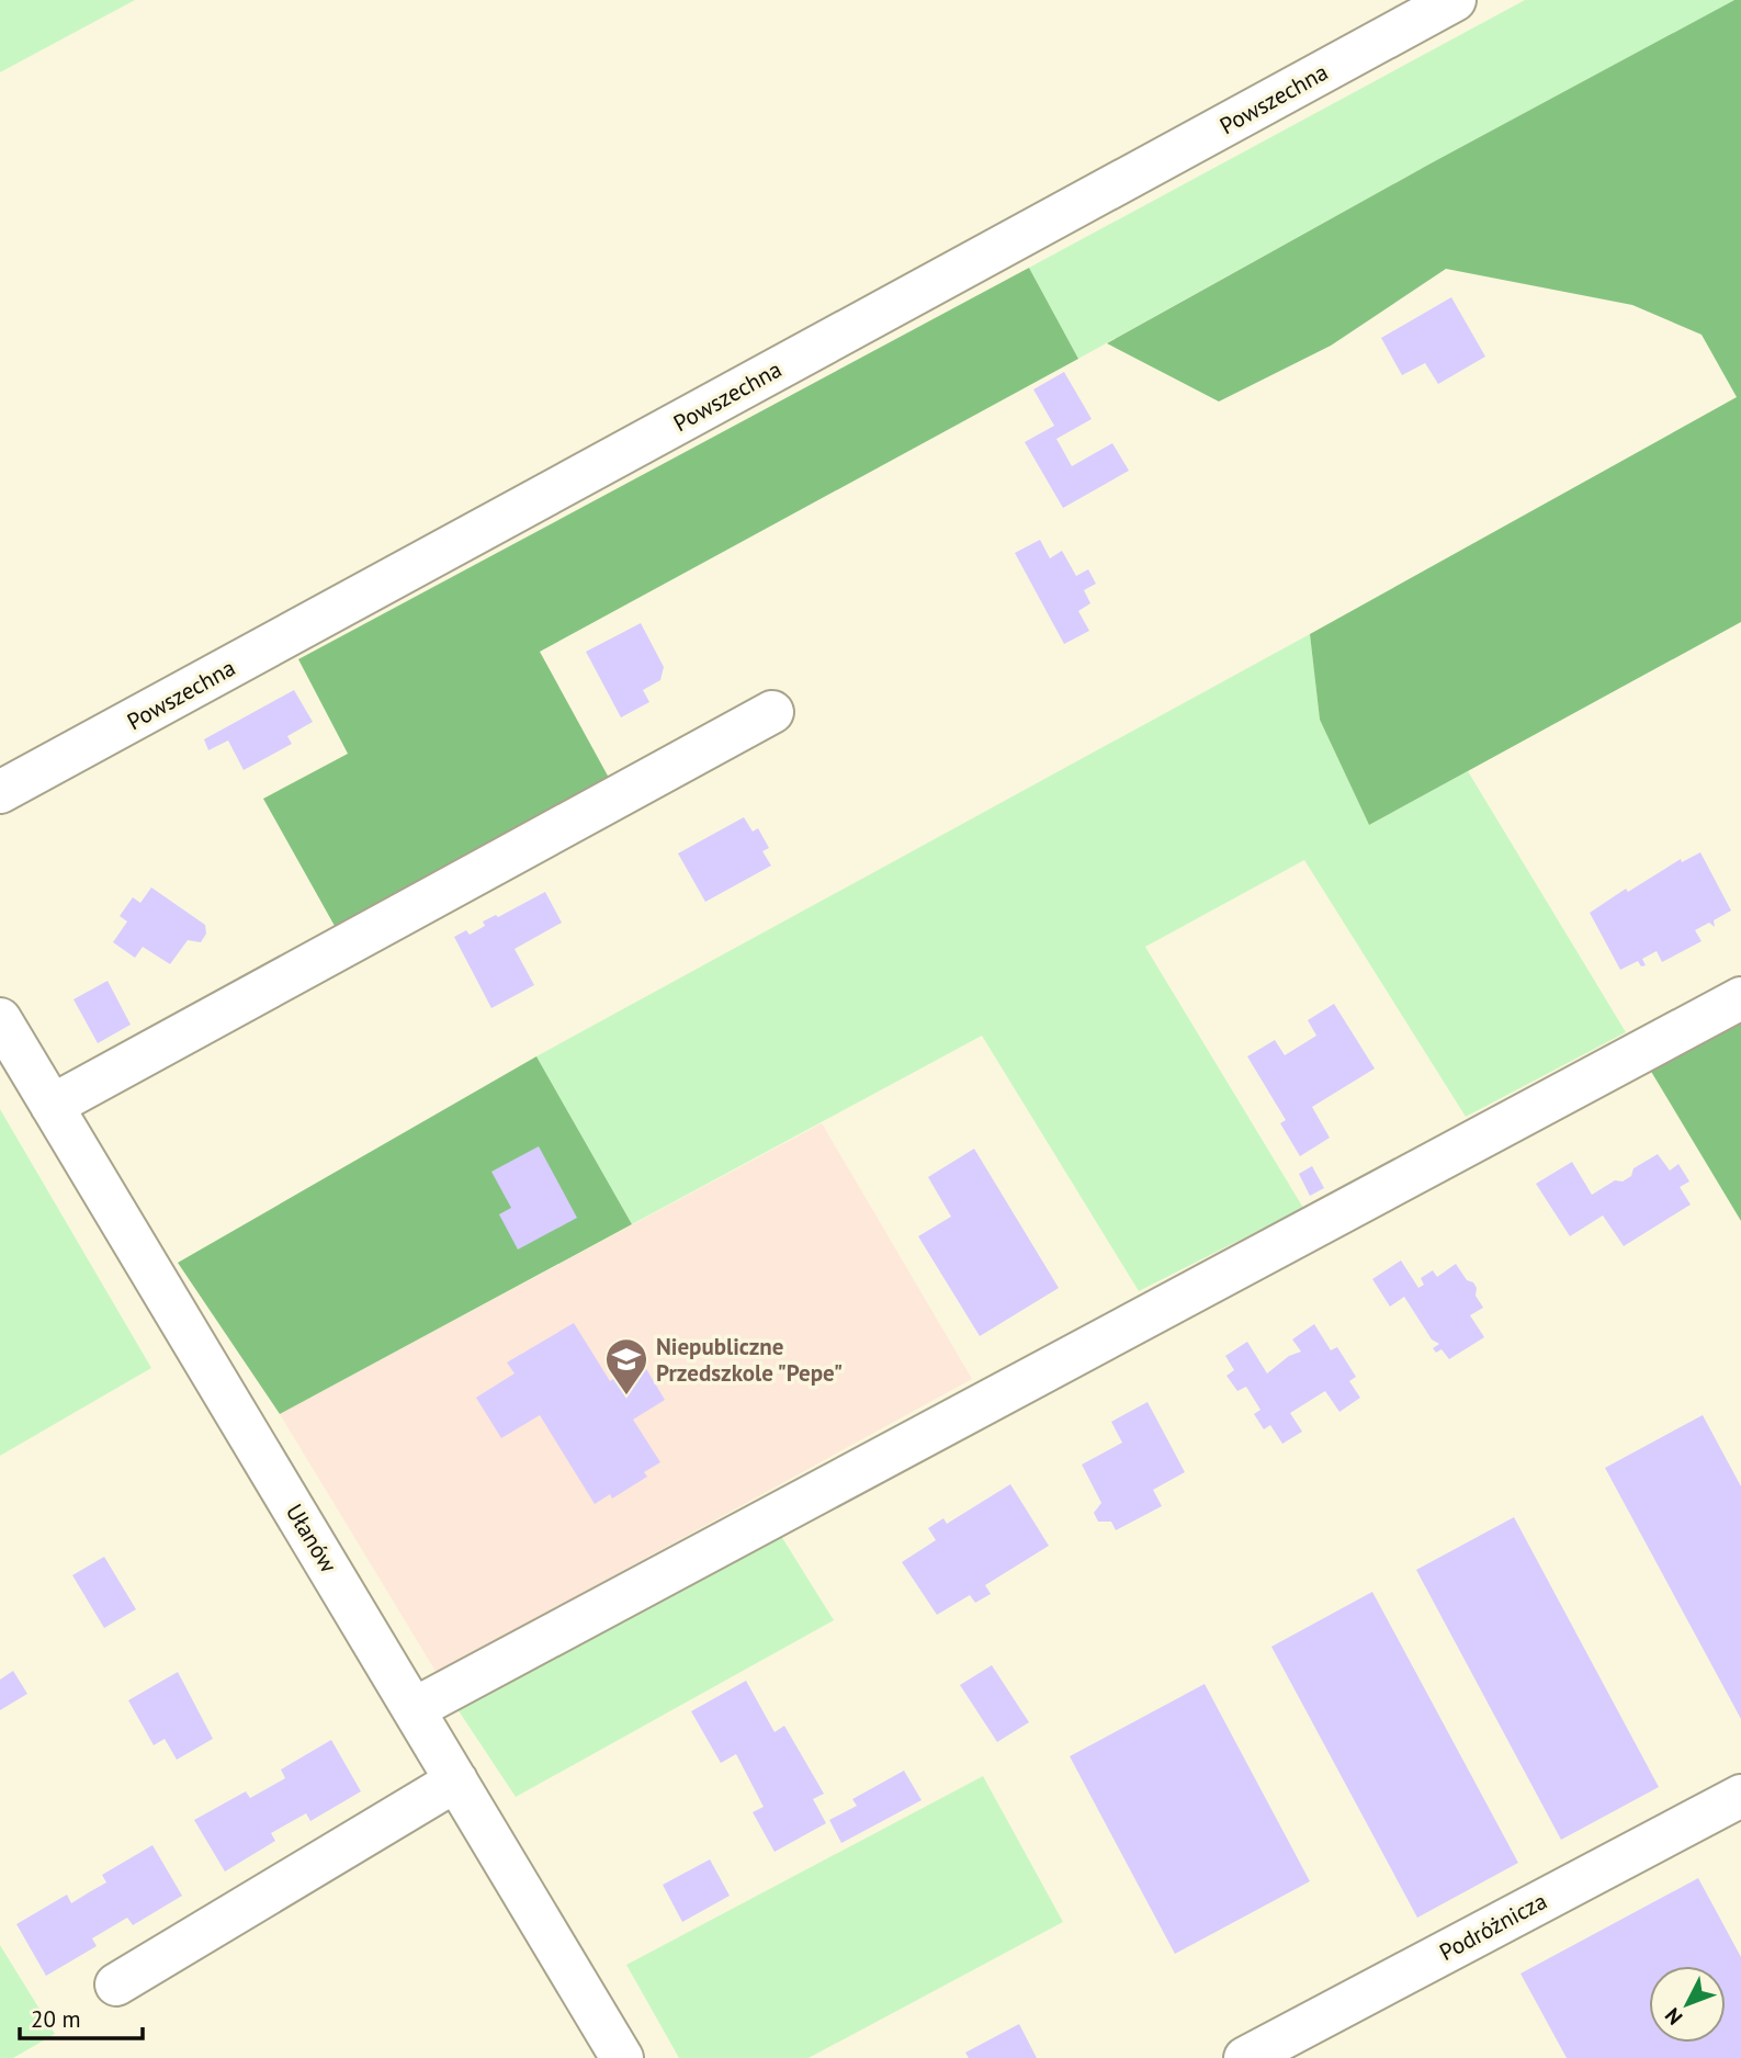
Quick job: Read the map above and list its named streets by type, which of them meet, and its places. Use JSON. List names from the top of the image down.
{
  "streets": {
    "street": ["Powszechna", "Ułanów", "Podróżnicza"]
  },
  "places": {
    "school or university": ["Niepubliczne Przedszkole \"Pepe\""]
  },
  "scale_bar": "20 m",
  "north": "bottom left"
}
